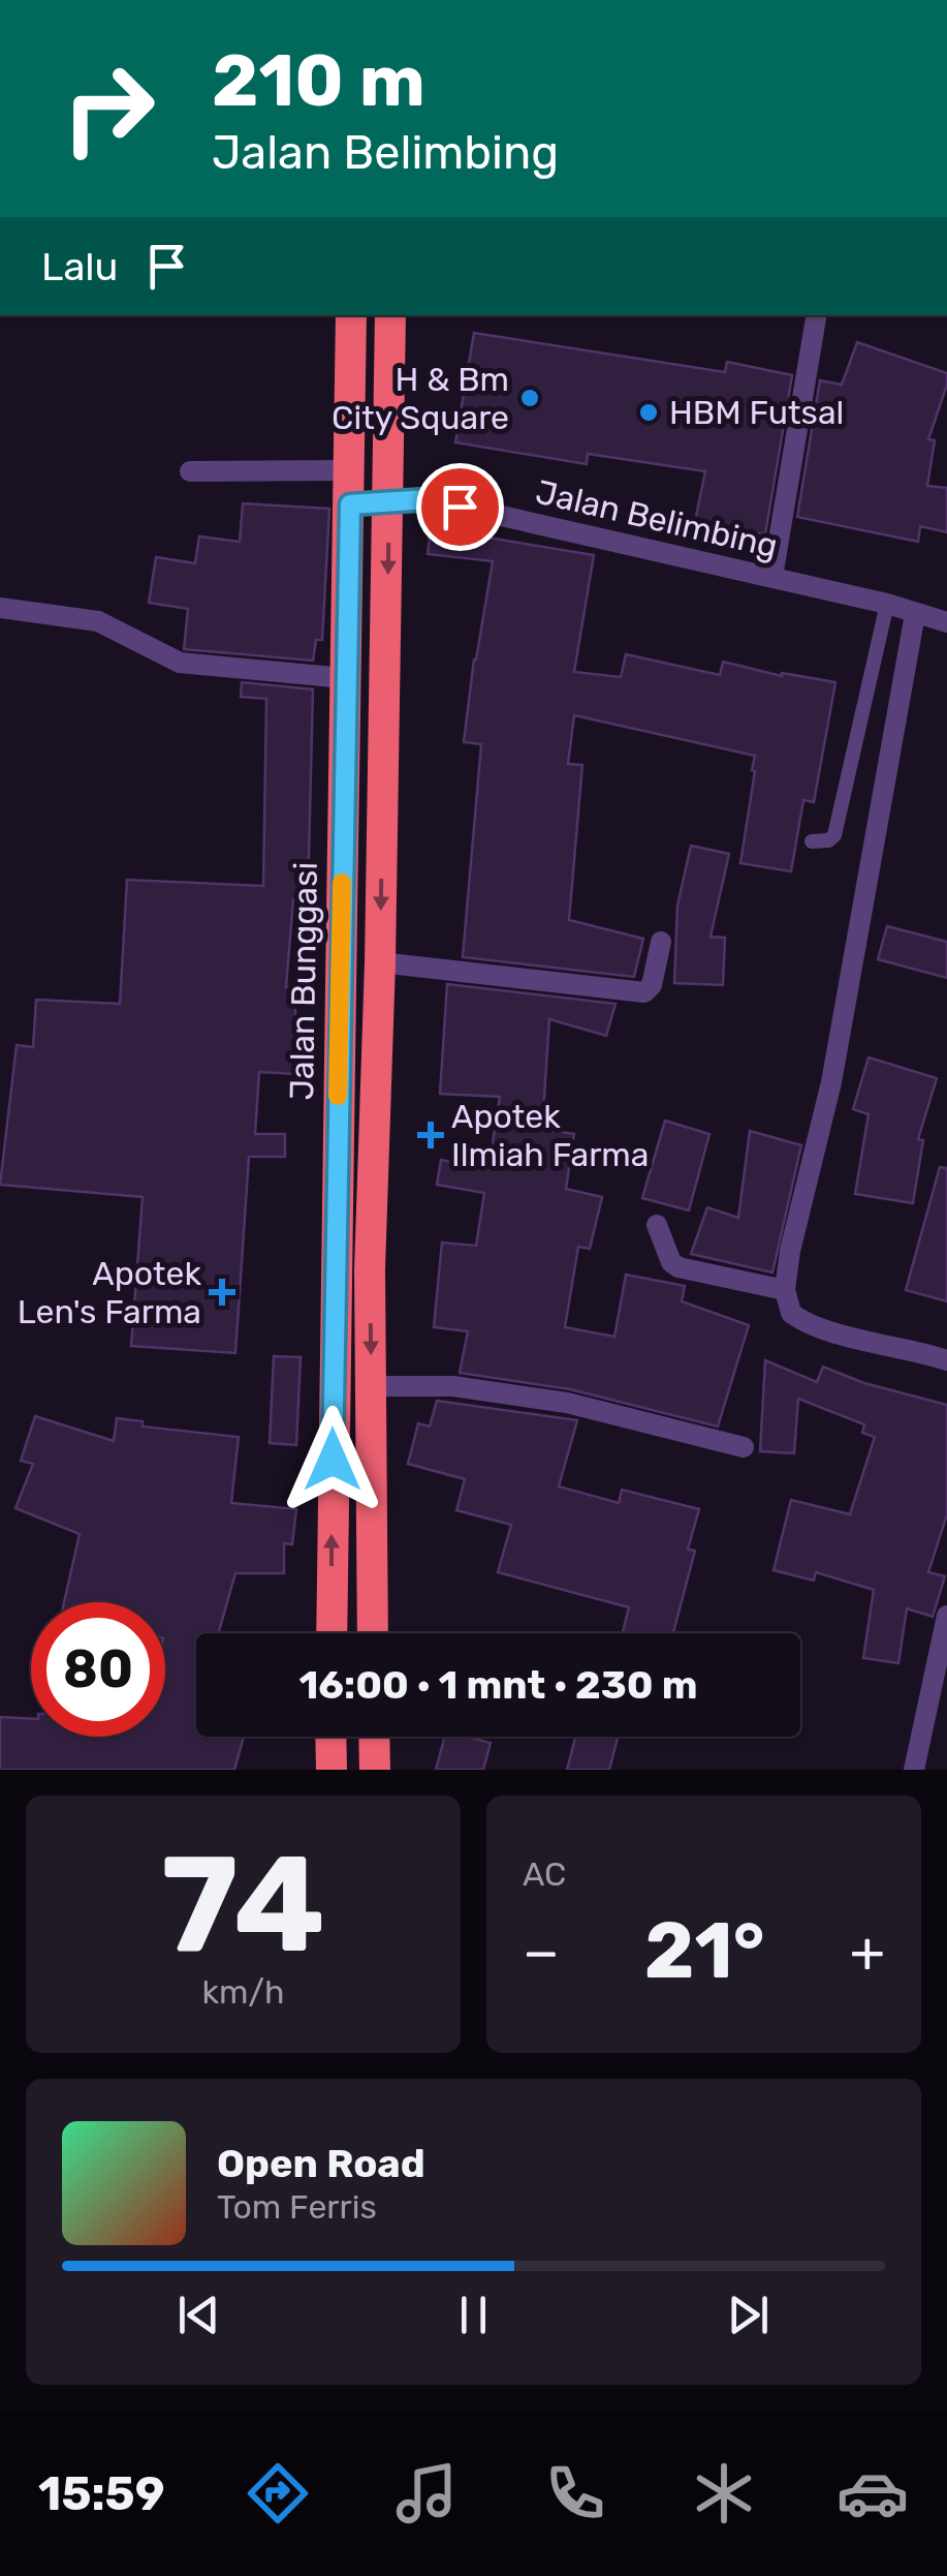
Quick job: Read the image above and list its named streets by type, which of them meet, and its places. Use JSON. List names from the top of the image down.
{
  "streets": {
    "highway": ["Jalan Bunggasi"],
    "street": ["Jalan Belimbing"]
  },
  "crossings": [
    ["Jalan Belimbing", "Jalan Bunggasi"]
  ],
  "places": {
    "other": ["H & Bm City Square", "HBM Futsal"],
    "health": ["Apotek Ilmiah Farma", "Apotek Len's Farma"]
  },
  "page": {
    "turn": ["210 m", "Jalan Belimbing"],
    "then": "Lalu",
    "limit": "80",
    "trip": "16:00 · 1 mnt · 230 m",
    "tile": [
      ["74", "km/h"],
      "AC"
    ],
    "heat": ["−", "21°", "+"],
    "song": ["Open Road", "Tom Ferris"],
    "tabs": "15:59"
  }
}
